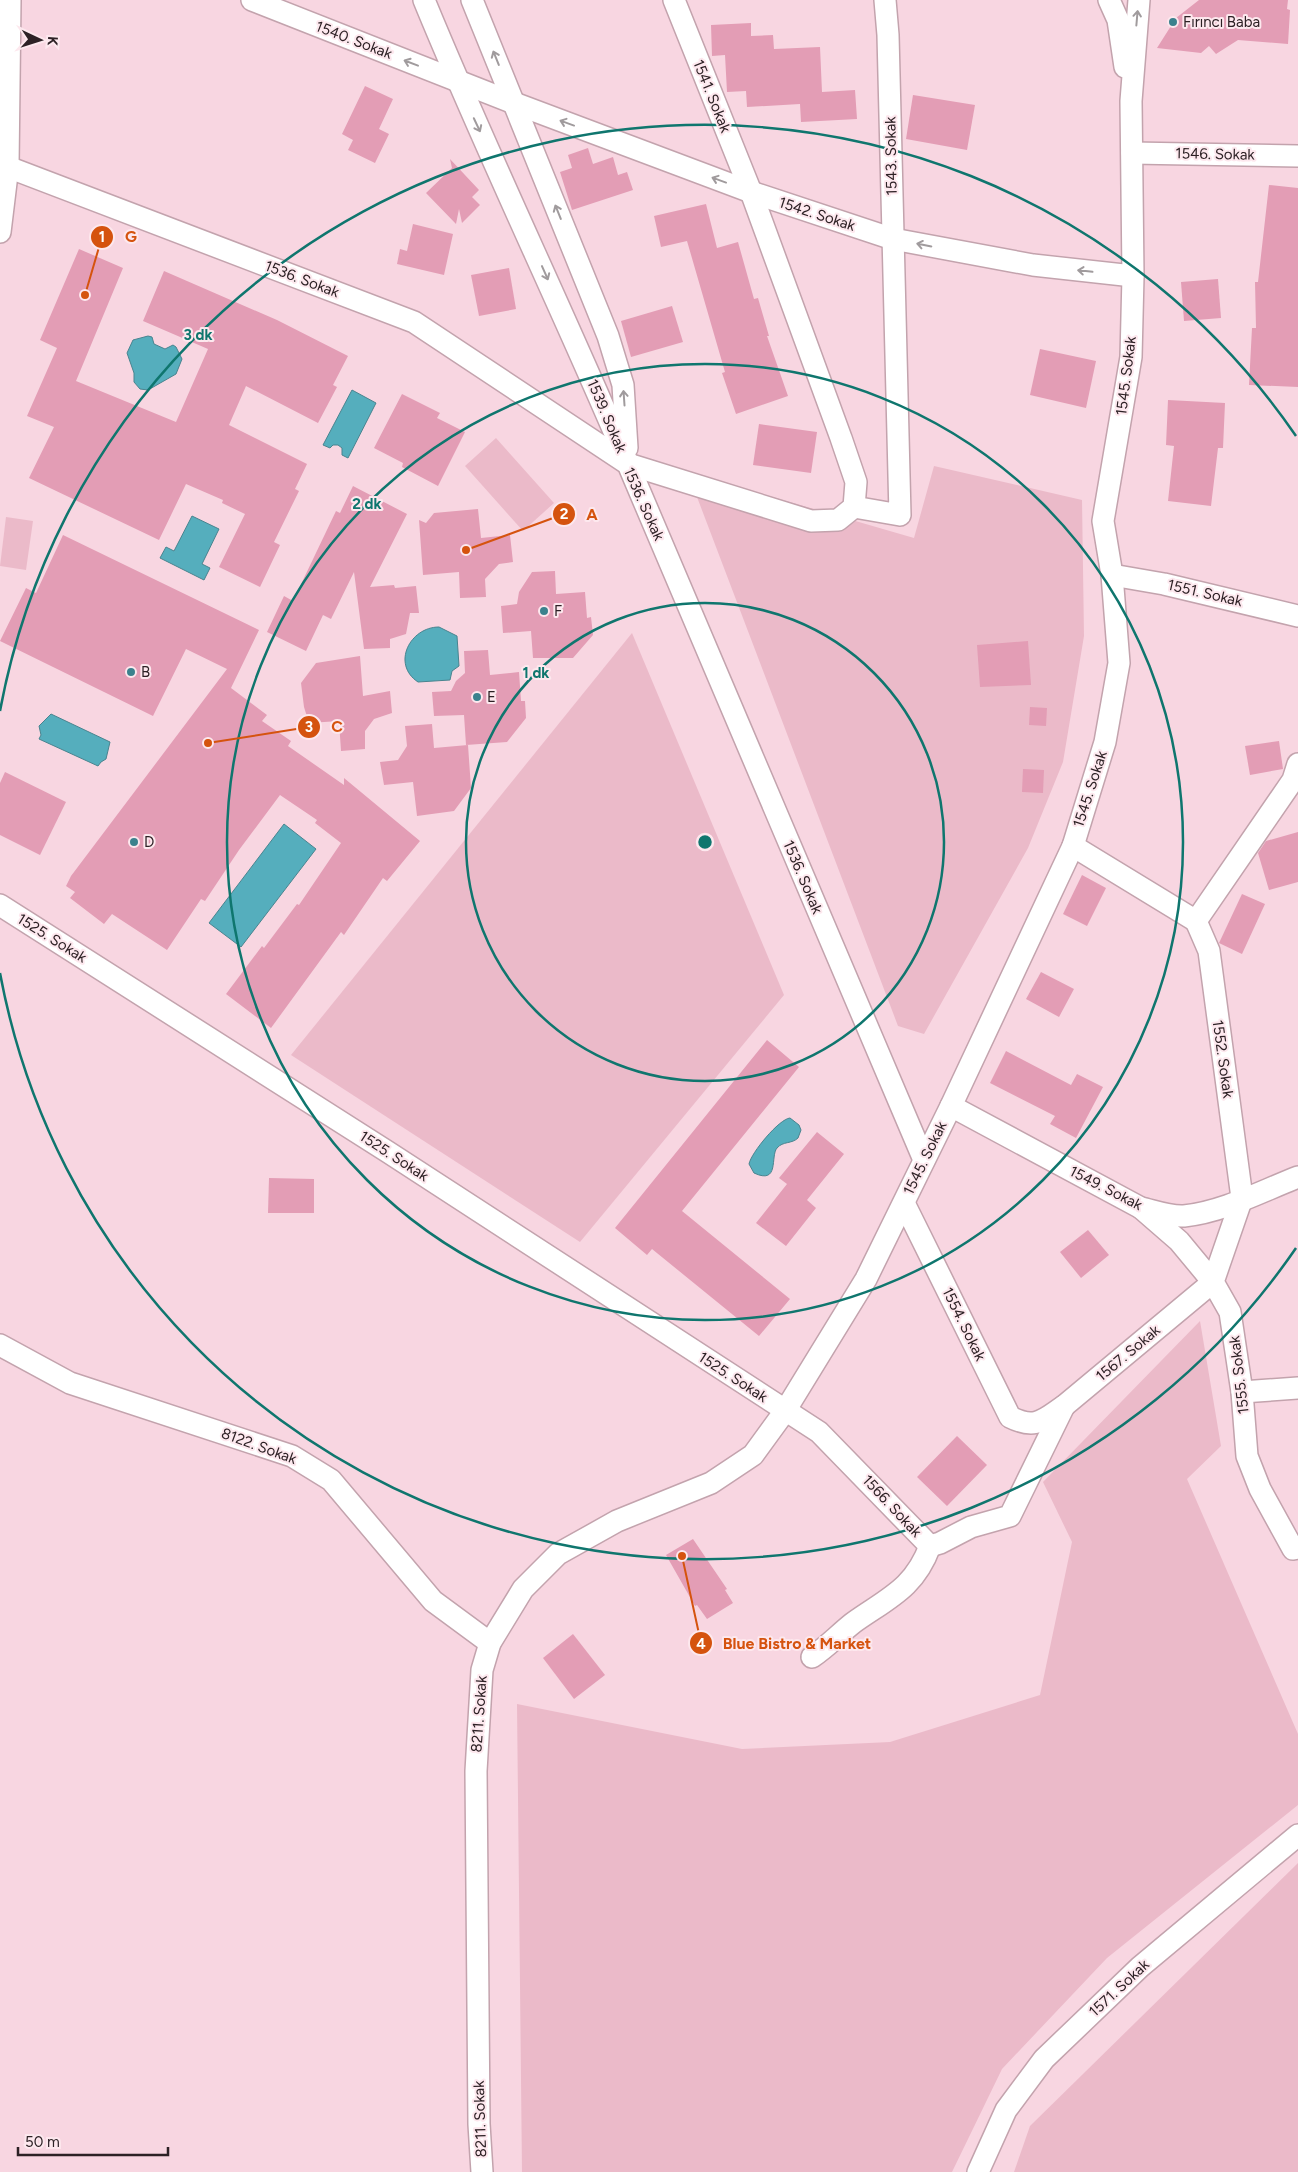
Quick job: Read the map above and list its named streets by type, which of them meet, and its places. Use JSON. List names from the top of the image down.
{
  "streets": {
    "street": [
      "1540. Sokak",
      "1541. Sokak",
      "1546. Sokak",
      "1543. Sokak",
      "1542. Sokak",
      "1536. Sokak",
      "1545. Sokak",
      "1539. Sokak",
      "1551. Sokak",
      "1525. Sokak",
      "1552. Sokak",
      "1549. Sokak",
      "1554. Sokak",
      "1567. Sokak",
      "1555. Sokak",
      "8122. Sokak",
      "1566. Sokak",
      "8211. Sokak",
      "1571. Sokak"
    ]
  },
  "crossings": [
    ["1540. Sokak", "1542. Sokak"],
    ["1540. Sokak", "1539. Sokak"],
    ["1541. Sokak", "1543. Sokak"],
    ["1541. Sokak", "1542. Sokak"],
    ["1546. Sokak", "1545. Sokak"],
    ["1543. Sokak", "1542. Sokak"],
    ["1542. Sokak", "1545. Sokak"],
    ["1542. Sokak", "1539. Sokak"],
    ["1536. Sokak", "1545. Sokak"],
    ["1536. Sokak", "1539. Sokak"],
    ["1545. Sokak", "1551. Sokak"],
    ["1545. Sokak", "1525. Sokak"],
    ["1545. Sokak", "1549. Sokak"],
    ["1545. Sokak", "1554. Sokak"],
    ["1545. Sokak", "1566. Sokak"],
    ["1545. Sokak", "8211. Sokak"],
    ["1525. Sokak", "1566. Sokak"],
    ["1525. Sokak", "8211. Sokak"],
    ["1552. Sokak", "1549. Sokak"],
    ["1549. Sokak", "1555. Sokak"],
    ["1554. Sokak", "1567. Sokak"],
    ["1567. Sokak", "1555. Sokak"],
    ["1567. Sokak", "1566. Sokak"],
    ["8122. Sokak", "8211. Sokak"],
    ["1566. Sokak", "8211. Sokak"]
  ],
  "one_way": ["1540. Sokak", "1542. Sokak"],
  "places": [
    "Fırıncı Baba",
    "G",
    "A",
    "F",
    "B",
    "E",
    "C",
    "D",
    "Blue Bistro & Market"
  ],
  "scale_bar": "50 m",
  "north": "right",
  "rings": ["3 dk", "2 dk", "1 dk"]
}
